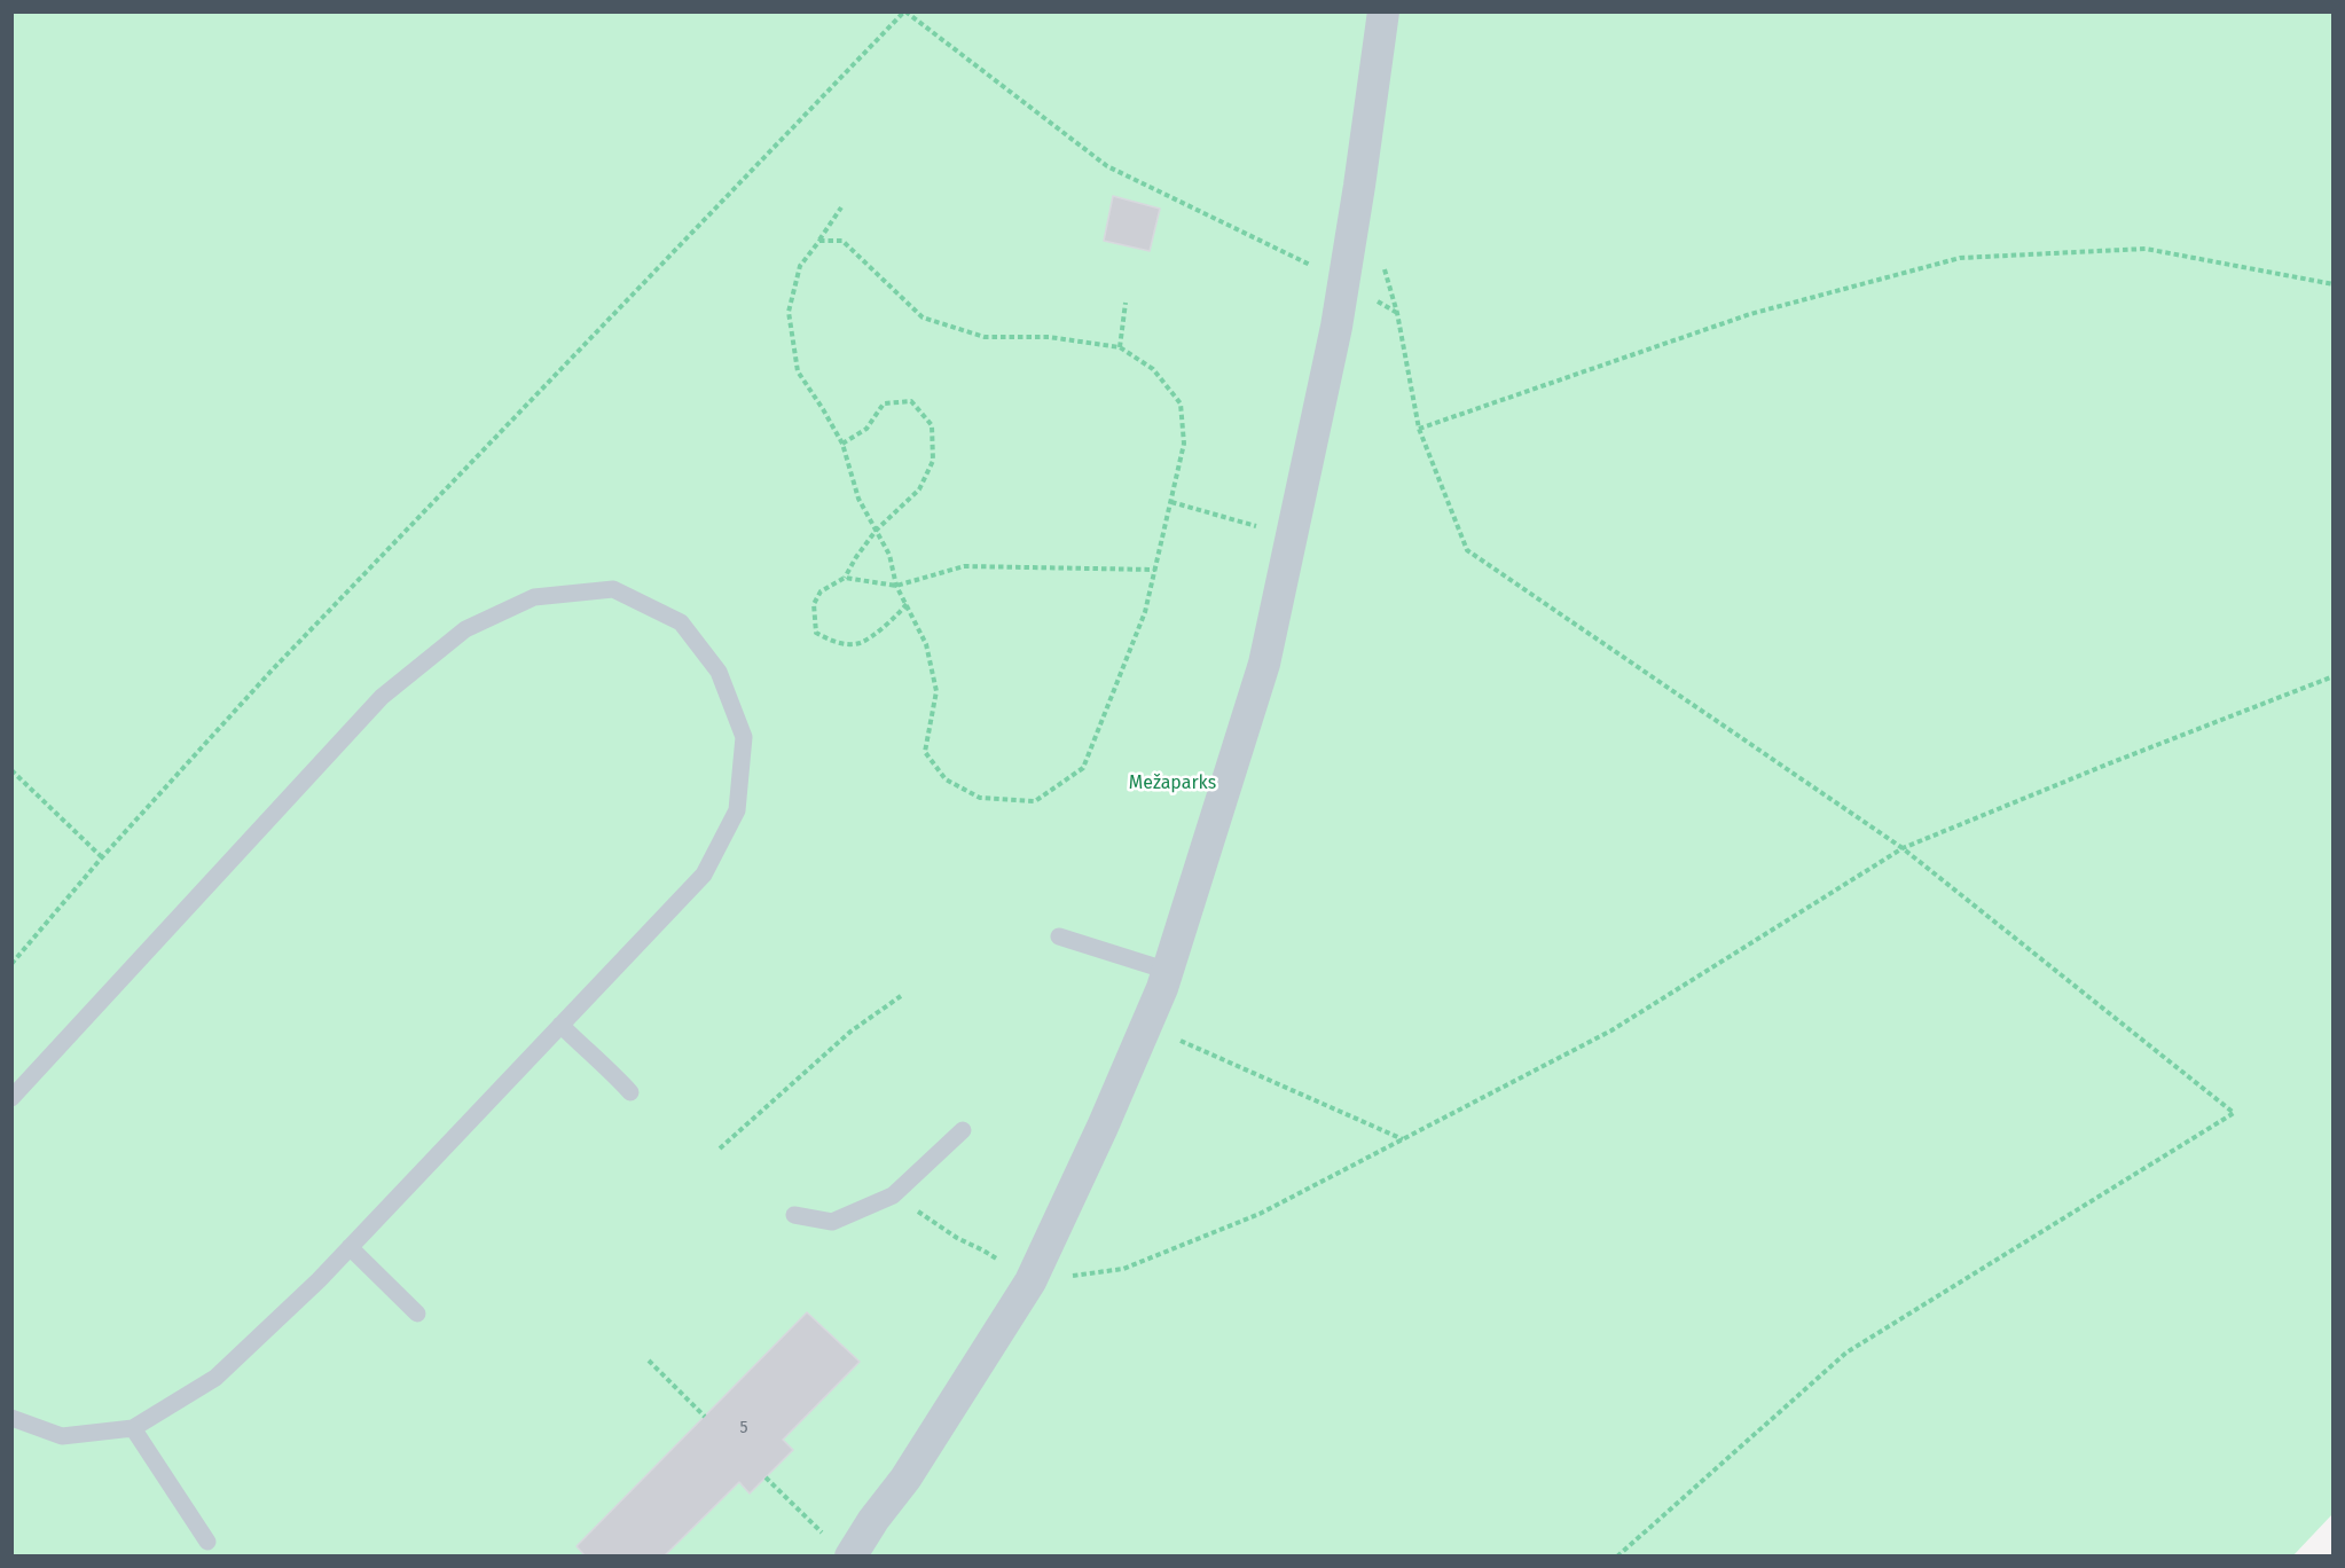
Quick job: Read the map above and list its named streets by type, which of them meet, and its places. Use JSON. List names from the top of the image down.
{
  "parks": ["Mežaparks"],
  "house_numbers": ["5"]
}
